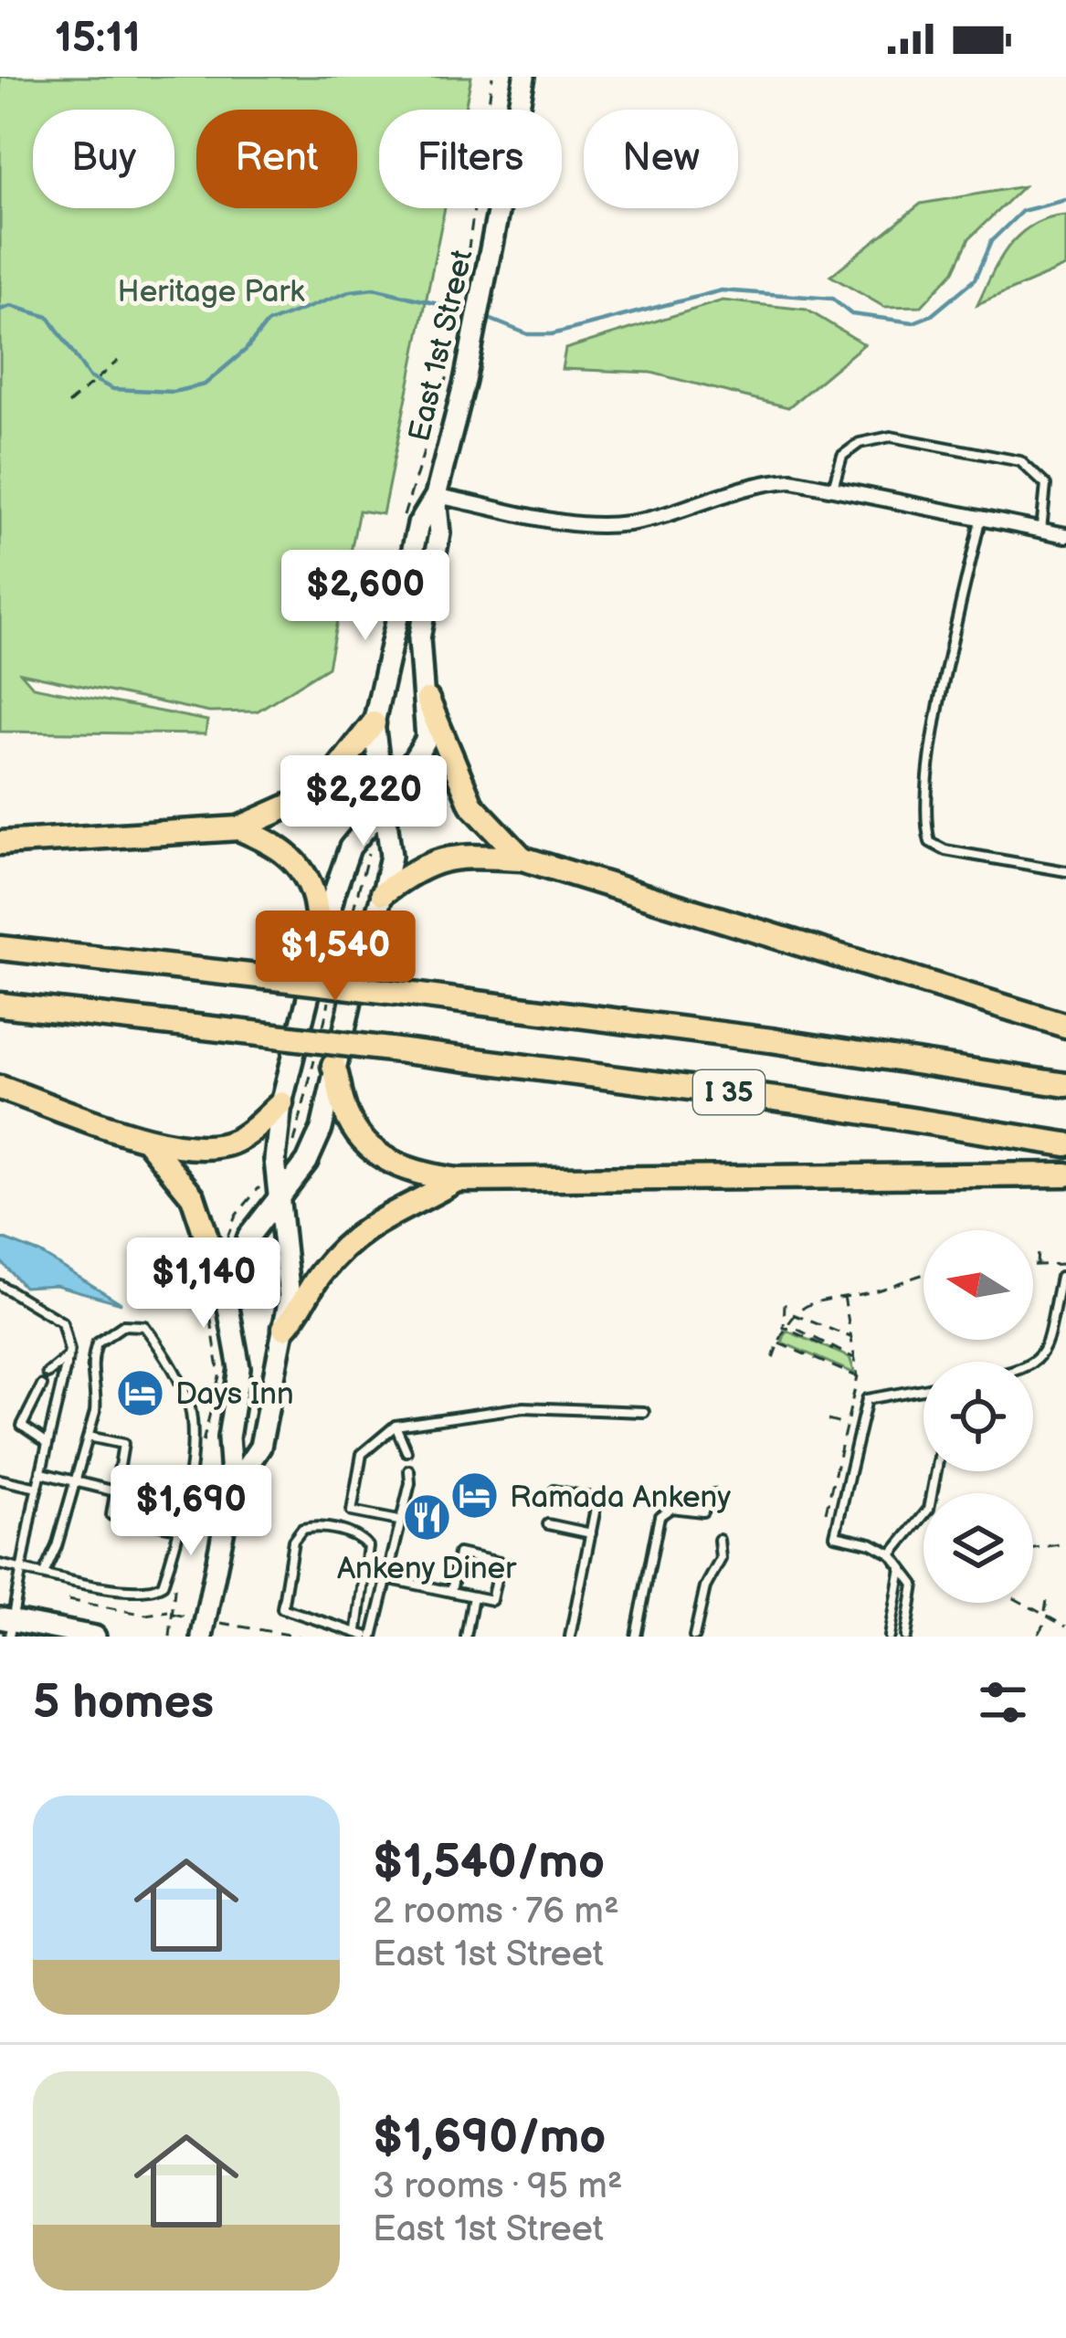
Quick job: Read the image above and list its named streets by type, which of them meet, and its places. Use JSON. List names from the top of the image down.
{
  "streets": {
    "highway": ["I 35"],
    "main road": ["East 1st Street"]
  },
  "parks": ["Heritage Park"],
  "places": {
    "hotel": ["Days Inn", "Ramada Ankeny"],
    "restaurant": ["Ankeny Diner"]
  },
  "north": "left",
  "page": {
    "status": "15:11",
    "chip": [
      "Buy",
      "Rent",
      "Filters",
      "New"
    ],
    "price": [
      "$2,600",
      "$2,220",
      "$1,540",
      "$1,140",
      "$1,690"
    ],
    "heading": "5 homes",
    "list": [
      {
        "name": "$1,540/mo",
        "note": "2 rooms · 76 m² · East 1st Street"
      },
      {
        "name": "$1,690/mo",
        "note": "3 rooms · 95 m² · East 1st Street"
      }
    ]
  }
}
